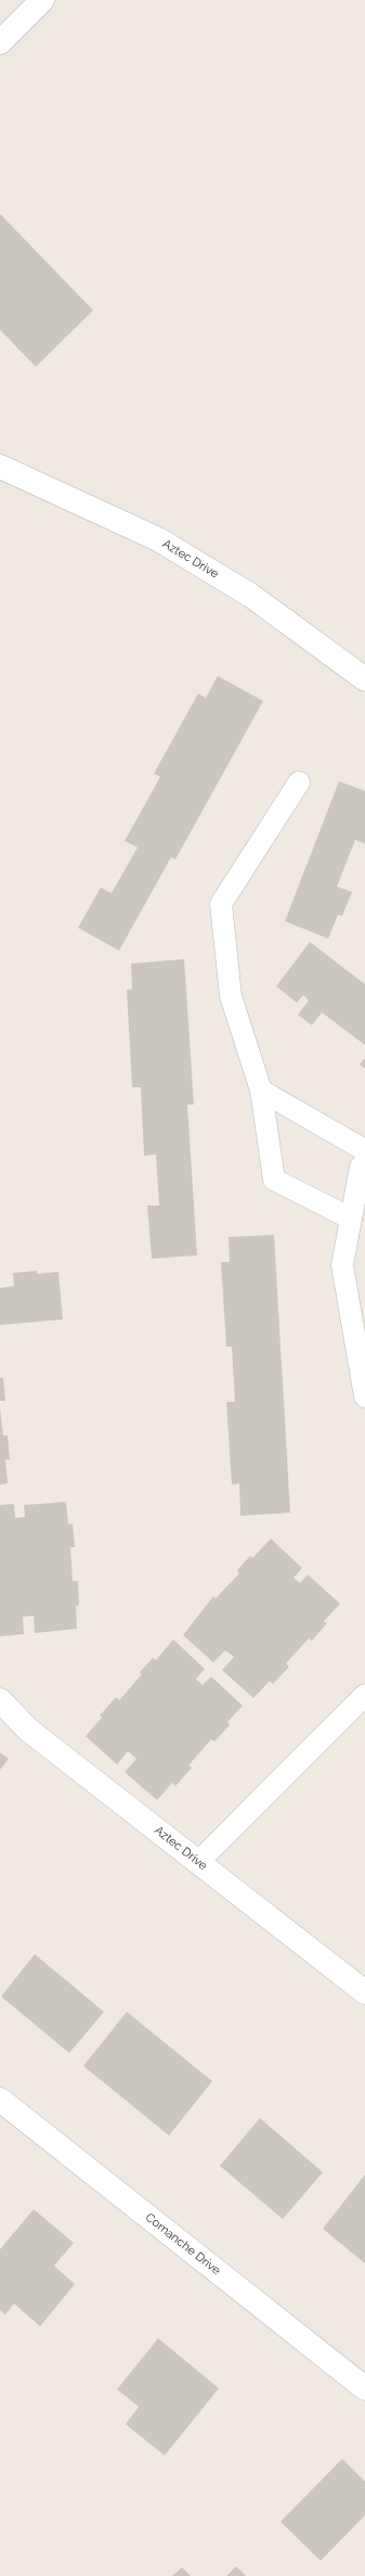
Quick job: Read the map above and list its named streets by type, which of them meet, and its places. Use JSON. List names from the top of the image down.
{
  "streets": {
    "street": ["Aztec Drive", "Comanche Drive"]
  }
}
